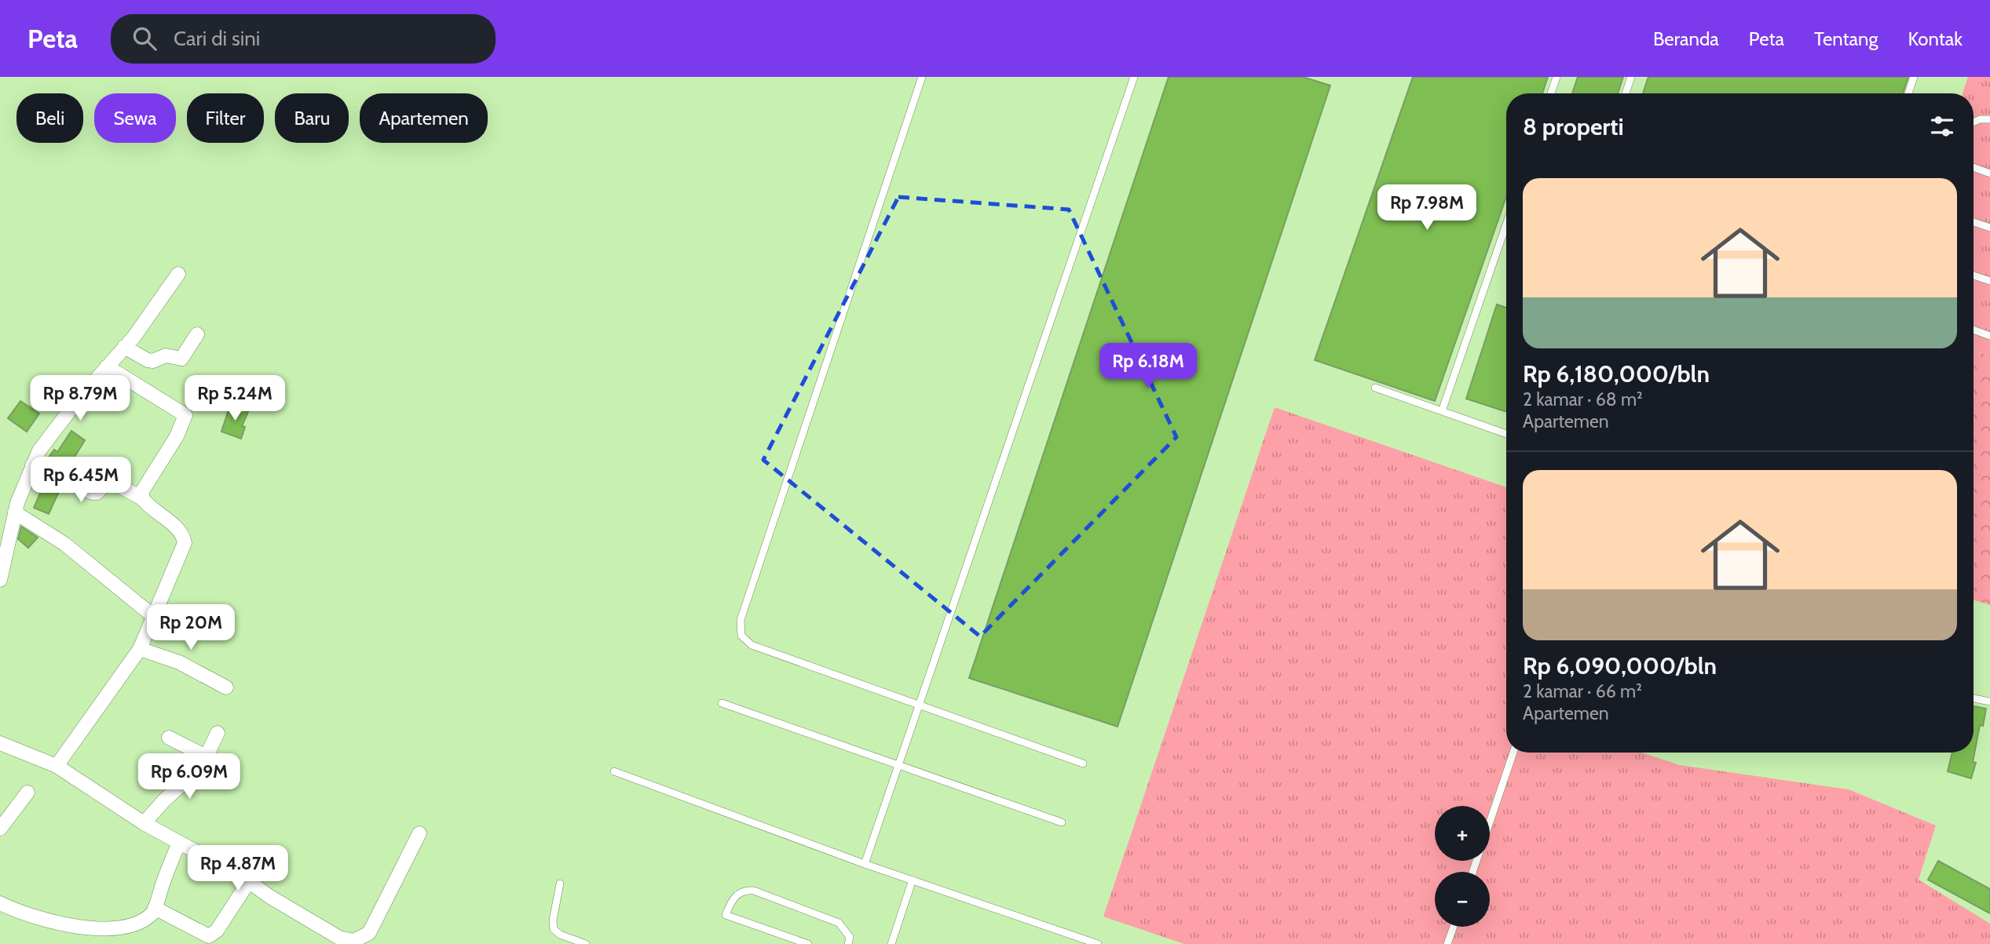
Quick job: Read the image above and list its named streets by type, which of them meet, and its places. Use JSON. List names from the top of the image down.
{
  "page": {
    "header": "Peta",
    "search": "Cari di sini",
    "nav": [
      "Beranda",
      "Peta",
      "Tentang",
      "Kontak"
    ],
    "chip": [
      "Beli",
      "Sewa",
      "Filter",
      "Baru",
      "Apartemen"
    ],
    "heading": "8 properti",
    "list": [
      {
        "name": "Rp 6,180,000/bln",
        "note": "2 kamar · 68 m² · Apartemen"
      },
      {
        "name": "Rp 6,090,000/bln",
        "note": "2 kamar · 66 m² · Apartemen"
      }
    ],
    "price": [
      "Rp 7.98M",
      "Rp 6.18M",
      "Rp 8.79M",
      "Rp 5.24M",
      "Rp 6.45M",
      "Rp 20M",
      "Rp 6.09M",
      "Rp 4.87M"
    ],
    "map_buttons": ["+", "−"]
  }
}
